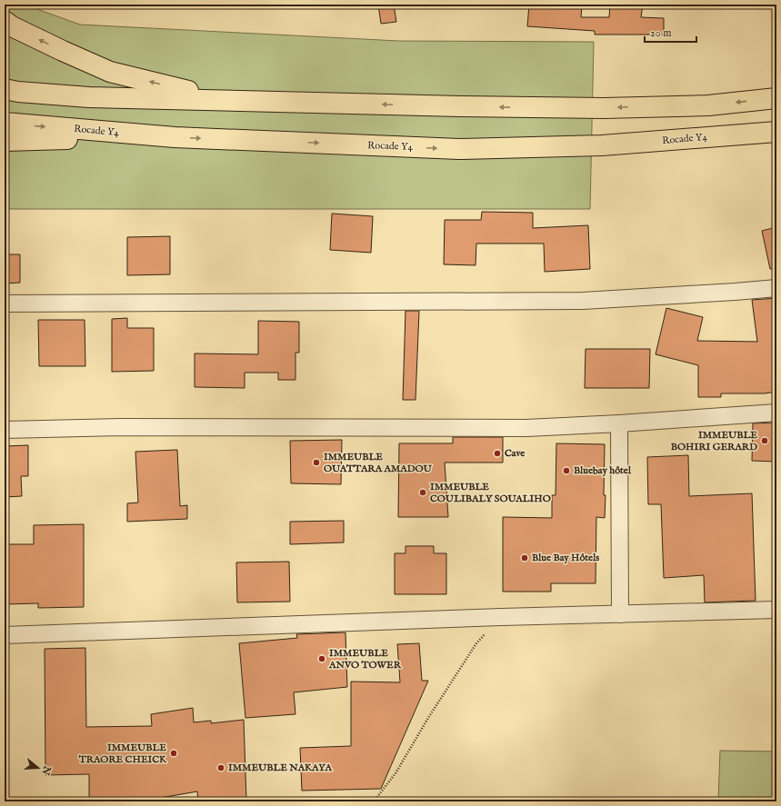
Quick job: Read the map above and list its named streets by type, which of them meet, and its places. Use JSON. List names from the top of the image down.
{
  "streets": {
    "highway": ["Rocade Y4"]
  },
  "places": [
    "IMMEUBLE BOHIRI GERARD",
    "Cave",
    "IMMEUBLE OUATTARA AMADOU",
    "Bluebay hôtel",
    "IMMEUBLE COULIBALY SOUALIHO",
    "Blue Bay Hôtels",
    "IMMEUBLE ANVO TOWER",
    "IMMEUBLE TRAORE CHEICK",
    "IMMEUBLE NAKAYA"
  ],
  "scale_bar": "20 m",
  "north": "right"
}
